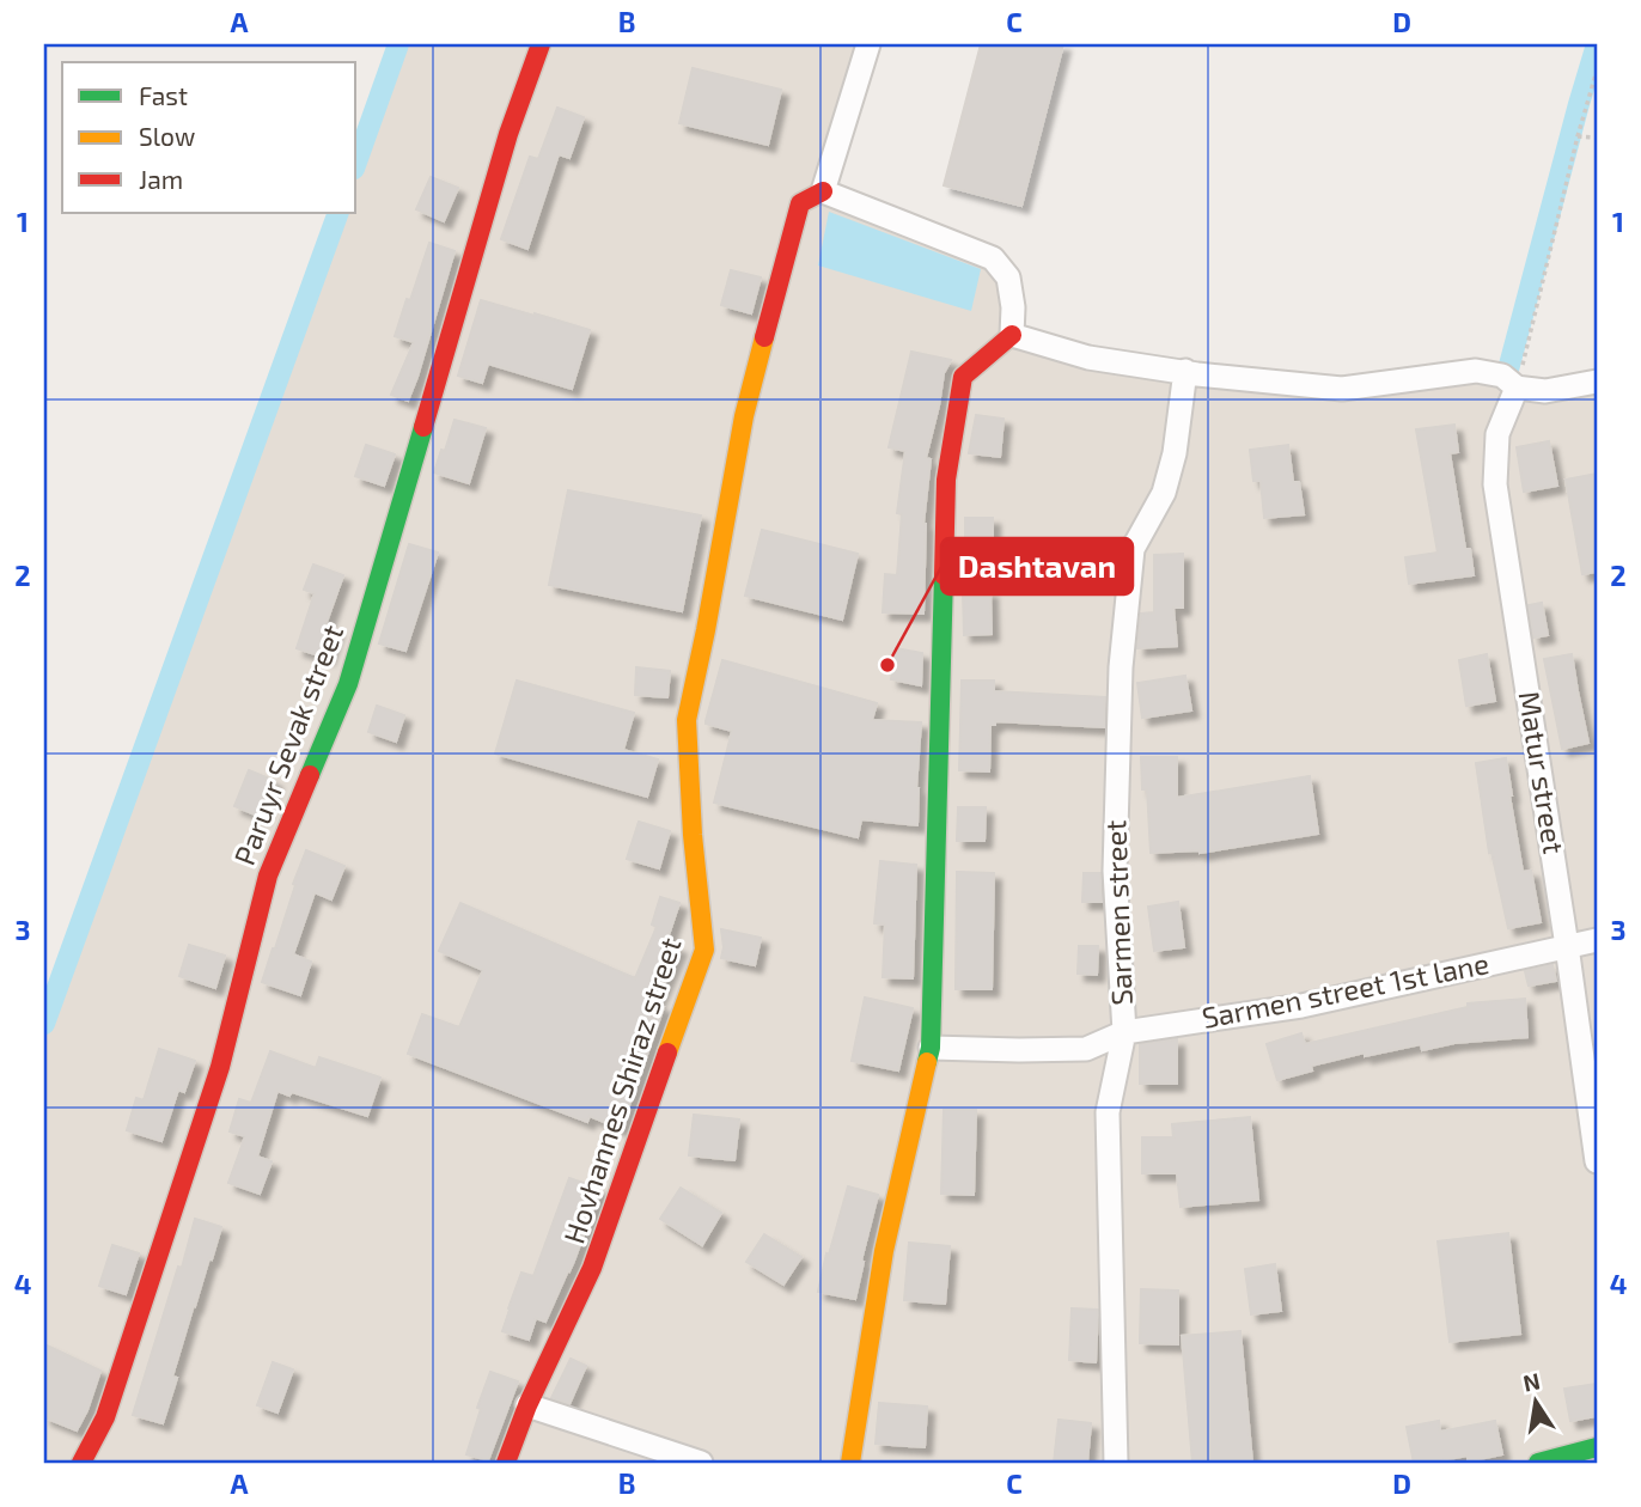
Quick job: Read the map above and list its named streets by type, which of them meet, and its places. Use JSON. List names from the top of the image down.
{
  "streets": {
    "street": [
      "Paruyr Sevak street",
      "Matur street",
      "Sarmen street",
      "Sarmen street 1st lane",
      "Hovhannes Shiraz street"
    ]
  },
  "crossings": [
    ["Matur street", "Sarmen street 1st lane"],
    ["Sarmen street", "Sarmen street 1st lane"]
  ],
  "places": ["Dashtavan"],
  "legend": ["Fast", "Slow", "Jam"],
  "north": "top",
  "grid": {
    "columns": [
      "A",
      "B",
      "C",
      "D"
    ],
    "rows": [
      "1",
      "2",
      "3",
      "4"
    ]
  }
}
